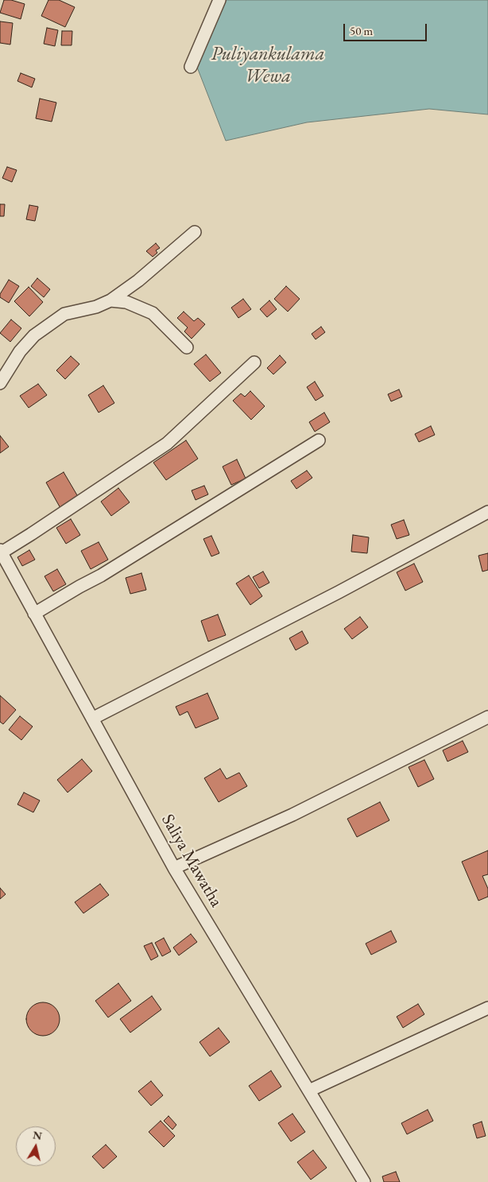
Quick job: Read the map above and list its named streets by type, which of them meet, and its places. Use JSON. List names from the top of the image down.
{
  "streets": {
    "street": ["Saliya Mawatha"]
  },
  "water": ["Puliyankulama Wewa"],
  "scale_bar": "50 m",
  "north": "top"
}
